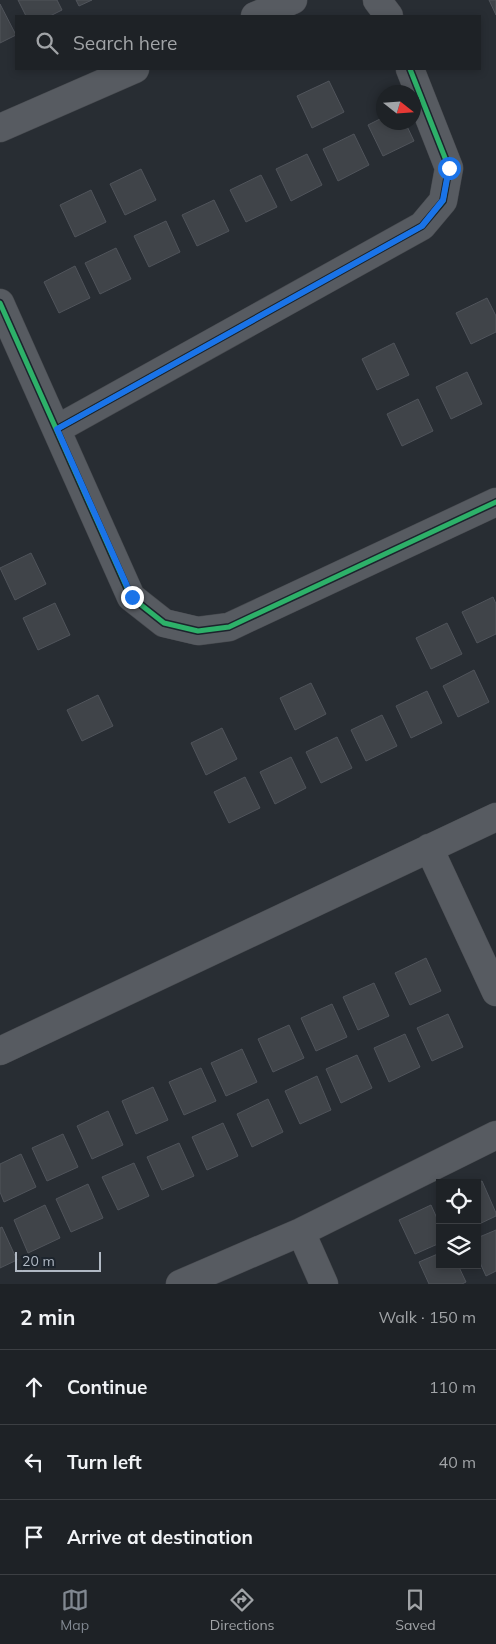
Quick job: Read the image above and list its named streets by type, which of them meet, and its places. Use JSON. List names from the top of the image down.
{
  "scale_bar": "20 m",
  "north": "right",
  "page": {
    "search": "Search here",
    "scale": "20 m",
    "heading": ["2 min", "Walk · 150 m"],
    "list": [
      ["Continue", "110 m"],
      ["Turn left", "40 m"],
      "Arrive at destination"
    ],
    "nav": ["Map", "Directions", "Saved"]
  }
}
